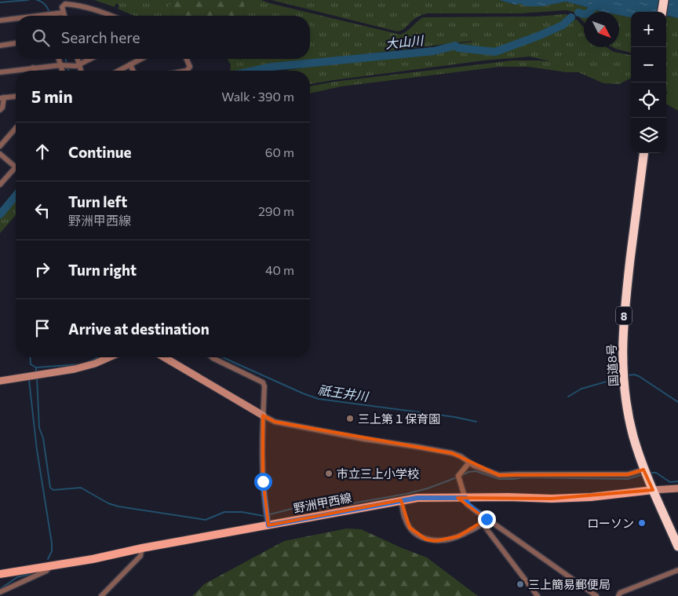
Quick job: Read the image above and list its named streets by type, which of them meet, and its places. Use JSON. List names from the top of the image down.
{
  "streets": {
    "highway": ["8", "国道8号"],
    "main road": ["野洲甲西線"]
  },
  "crossings": [
    ["国道8号", "野洲甲西線"]
  ],
  "water": ["大山川", "祇王井川"],
  "places": [
    "三上第１保育園",
    "市立三上小学校",
    "ローソン",
    "三上簡易郵便局"
  ],
  "north": "bottom right",
  "page": {
    "map_buttons": ["+", "−"],
    "search": "Search here",
    "heading": ["5 min", "Walk · 390 m"],
    "list": [
      ["Continue", "60 m"],
      ["Turn left", "野洲甲西線", "290 m"],
      ["Turn right", "40 m"],
      "Arrive at destination"
    ]
  }
}
